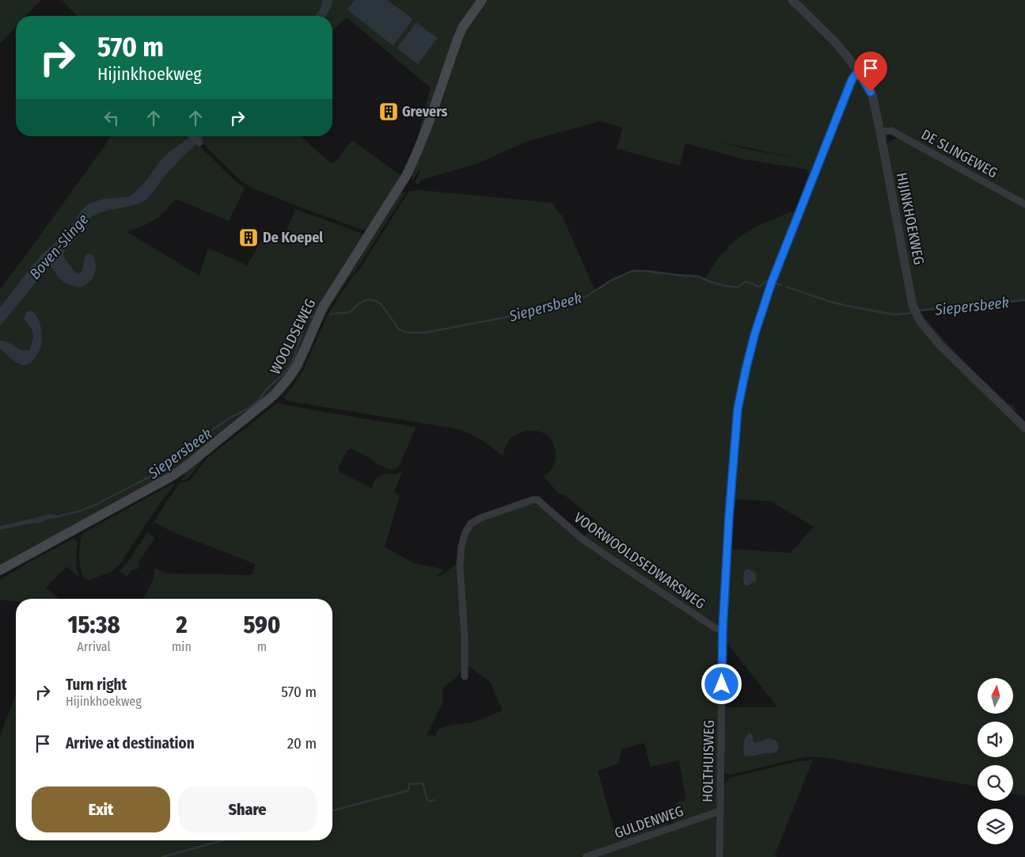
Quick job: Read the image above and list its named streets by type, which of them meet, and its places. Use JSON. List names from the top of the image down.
{
  "streets": {
    "main road": ["WOOLDSEWEG"],
    "street": [
      "DE SLINGEWEG",
      "HIJINKHOEKWEG",
      "VOORWOOLDSEDWARSWEG",
      "HOLTHUISWEG",
      "GULDENWEG"
    ]
  },
  "crossings": [
    ["DE SLINGEWEG", "HIJINKHOEKWEG"],
    ["HIJINKHOEKWEG", "HOLTHUISWEG"],
    ["VOORWOOLDSEDWARSWEG", "HOLTHUISWEG"],
    ["HOLTHUISWEG", "GULDENWEG"]
  ],
  "water": ["Boven-Slinge", "Siepersbeek"],
  "places": {
    "building": ["Grevers", "De Koepel"]
  },
  "north": "top",
  "page": {
    "turn": ["570 m", "Hijinkhoekweg"],
    "eta": [
      "15:38",
      "Arrival",
      "2",
      "min",
      "590",
      "m"
    ],
    "list": [
      {
        "name": "Turn right",
        "note": "Hijinkhoekweg",
        "value": "570 m"
      },
      {
        "name": "Arrive at destination",
        "value": "20 m"
      }
    ],
    "buttons": ["Exit", "Share"]
  }
}
